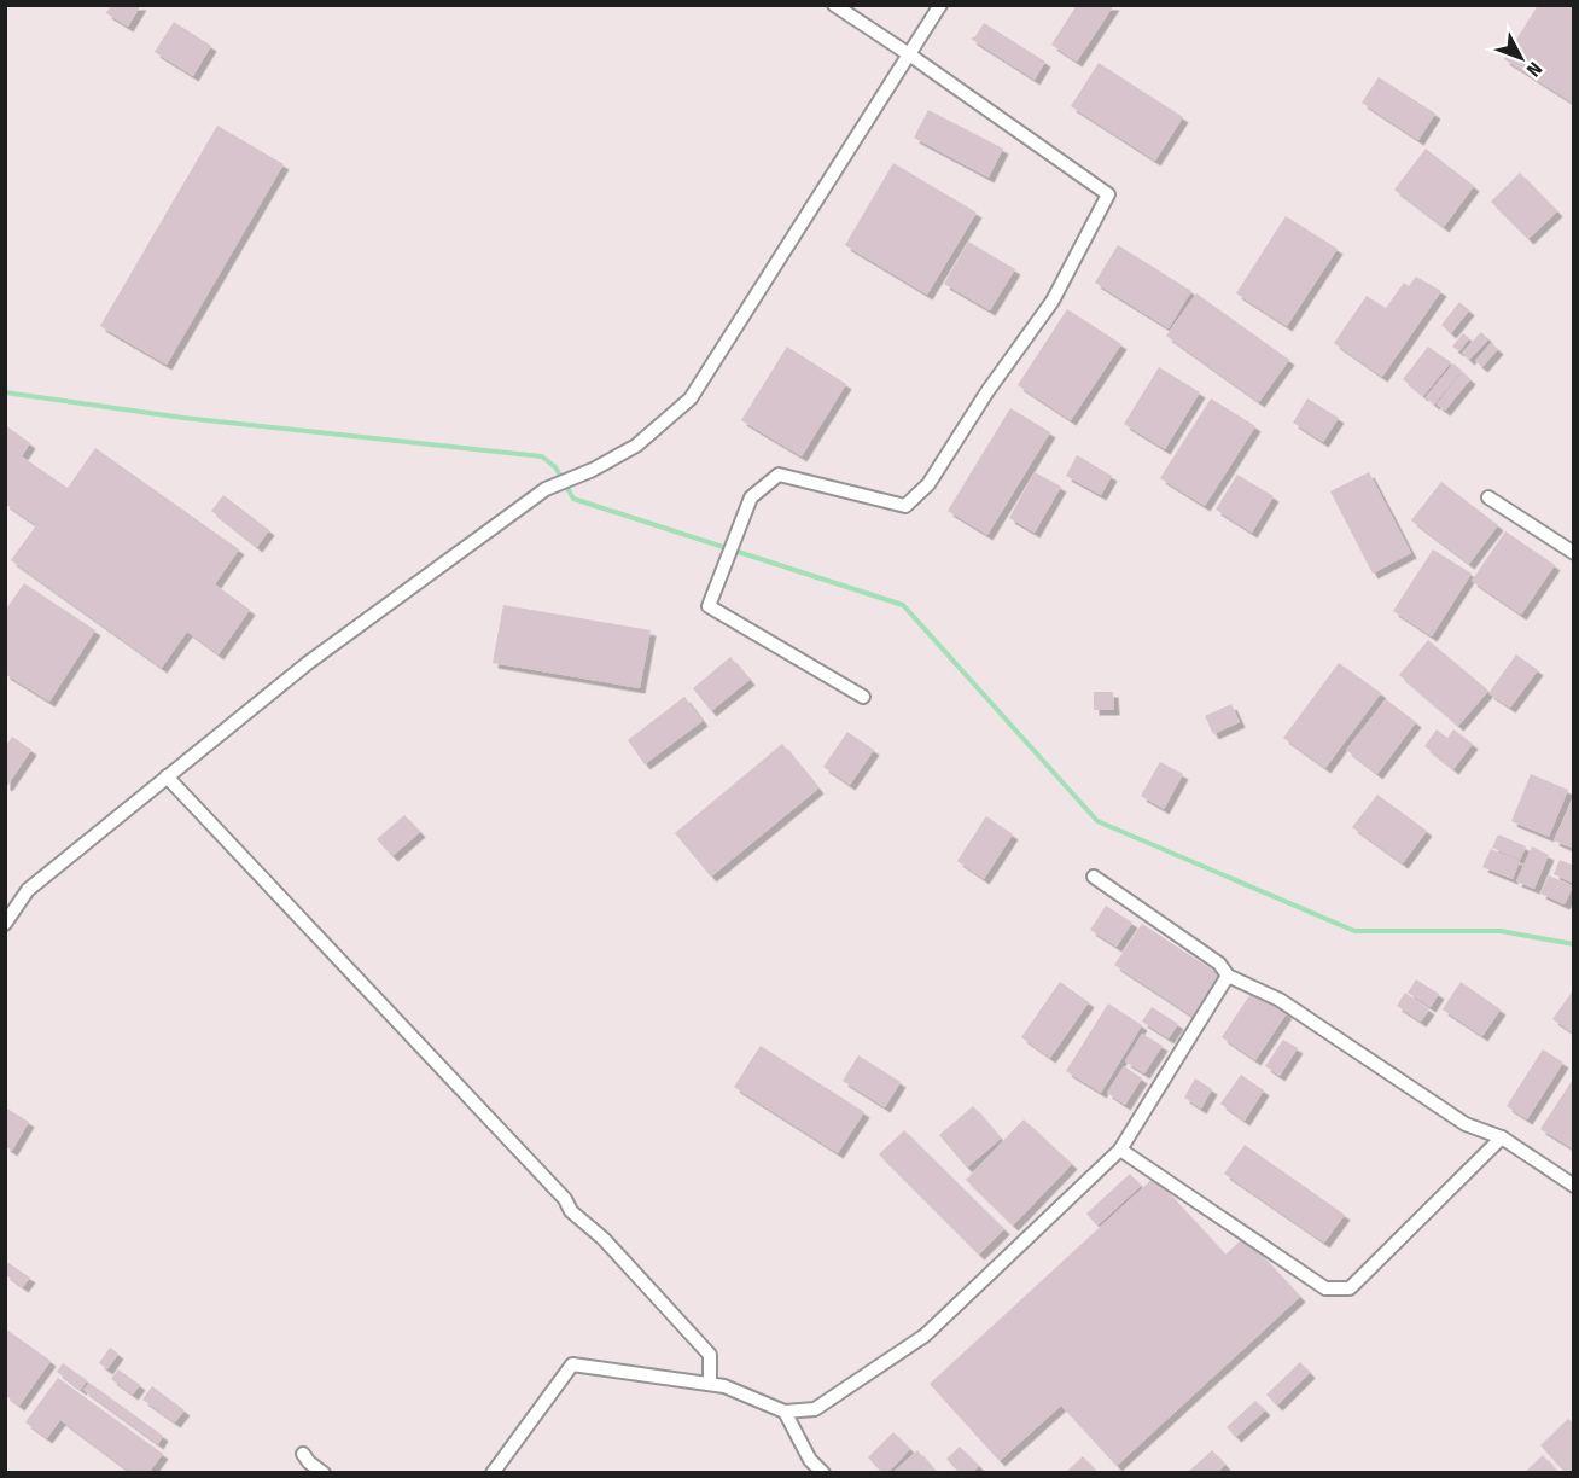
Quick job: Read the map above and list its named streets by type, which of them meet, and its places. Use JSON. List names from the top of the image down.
{
  "north": "bottom right"
}
